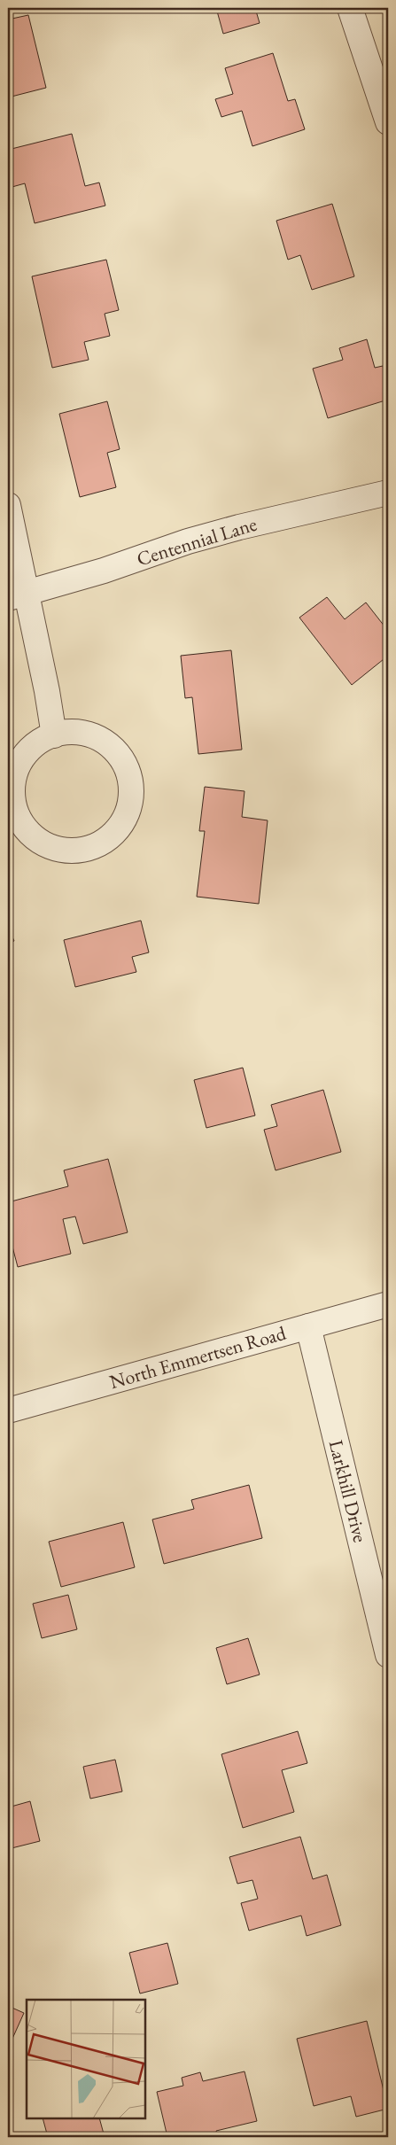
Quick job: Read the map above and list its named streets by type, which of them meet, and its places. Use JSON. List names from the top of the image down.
{
  "streets": {
    "street": ["Centennial Lane", "North Emmertsen Road", "Larkhill Drive"]
  },
  "crossings": [
    ["North Emmertsen Road", "Larkhill Drive"]
  ]
}
